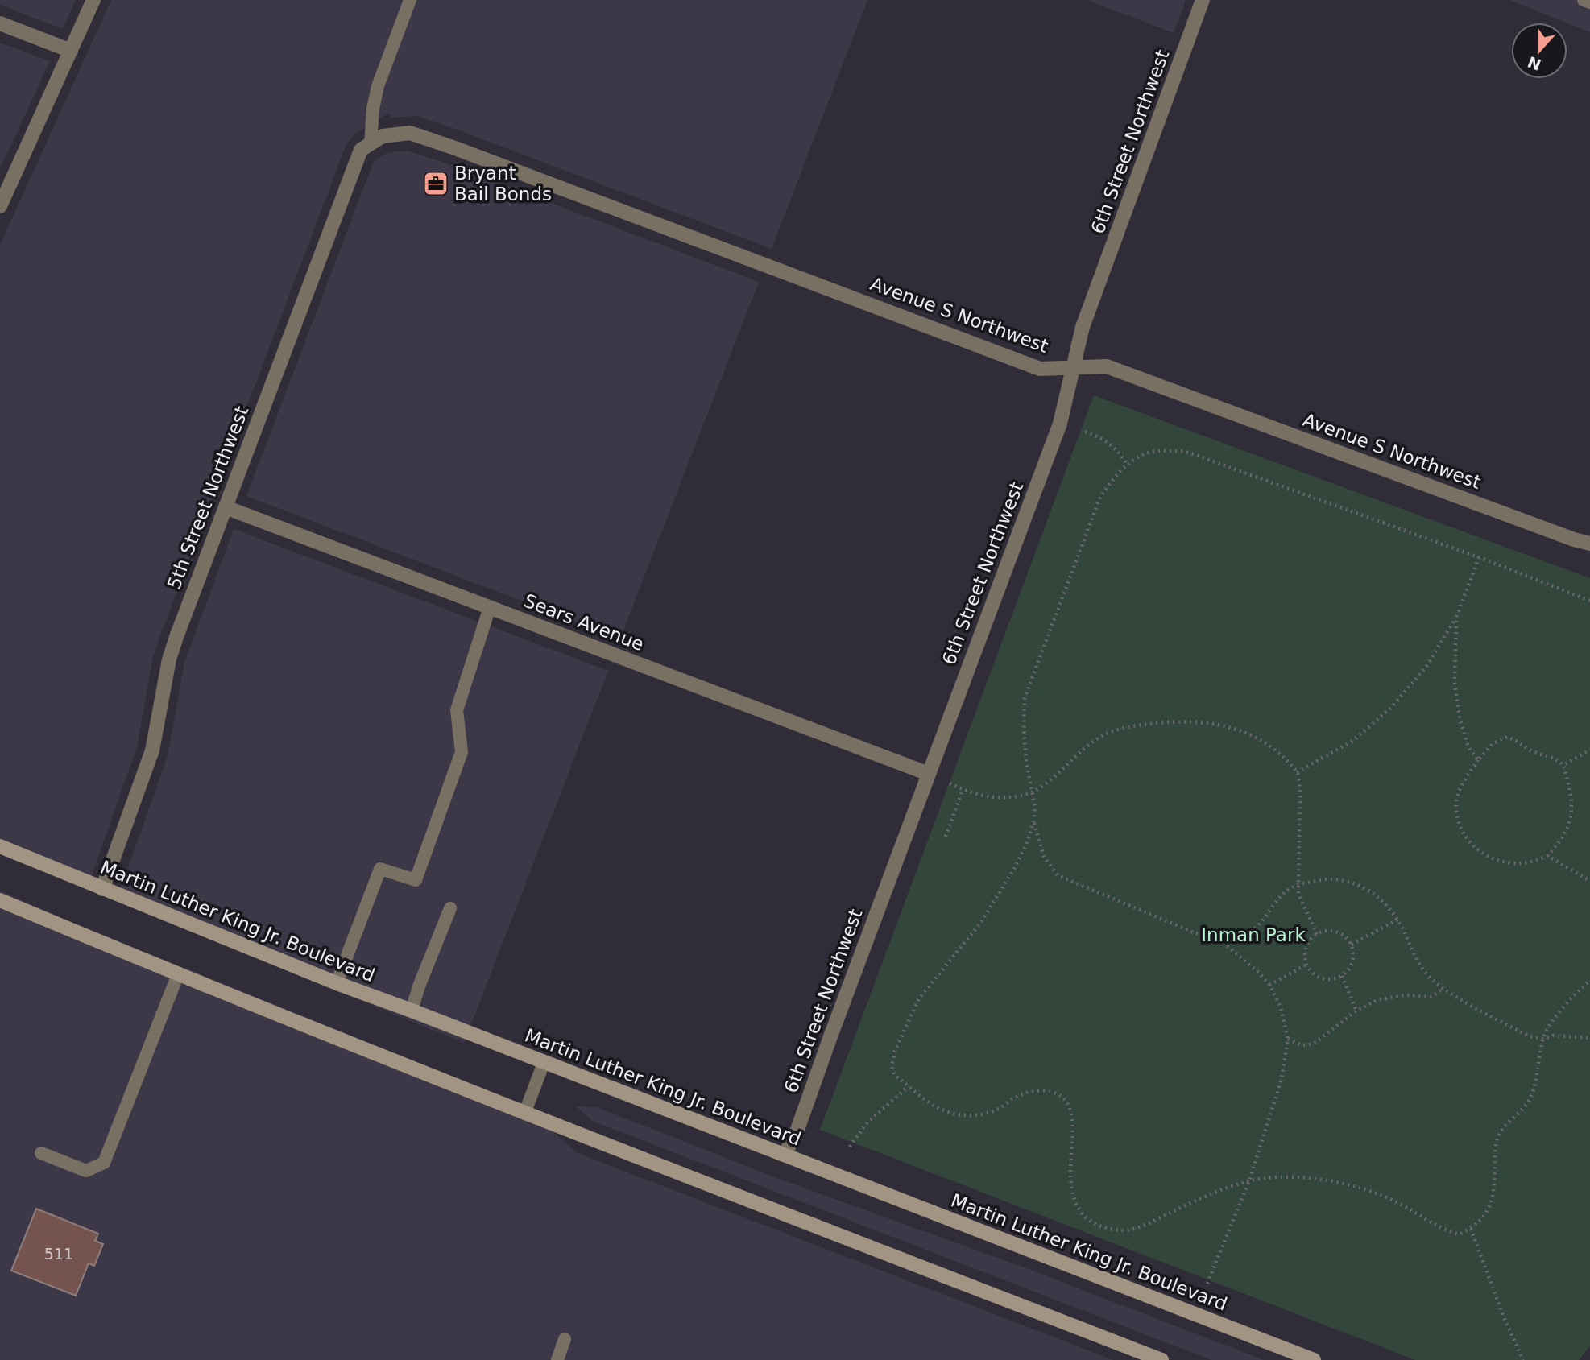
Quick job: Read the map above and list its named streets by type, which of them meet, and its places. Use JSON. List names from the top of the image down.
{
  "streets": {
    "main road": ["Martin Luther King Jr. Boulevard"],
    "street": [
      "6th Street Northwest",
      "Avenue S Northwest",
      "5th Street Northwest",
      "Sears Avenue"
    ]
  },
  "crossings": [
    ["6th Street Northwest", "Avenue S Northwest"],
    ["6th Street Northwest", "Sears Avenue"],
    ["6th Street Northwest", "Martin Luther King Jr. Boulevard"],
    ["Avenue S Northwest", "5th Street Northwest"],
    ["5th Street Northwest", "Sears Avenue"],
    ["5th Street Northwest", "Martin Luther King Jr. Boulevard"]
  ],
  "parks": ["Inman Park"],
  "places": {
    "office": ["Bryant Bail Bonds"]
  },
  "house_numbers": ["511"],
  "north": "bottom"
}
